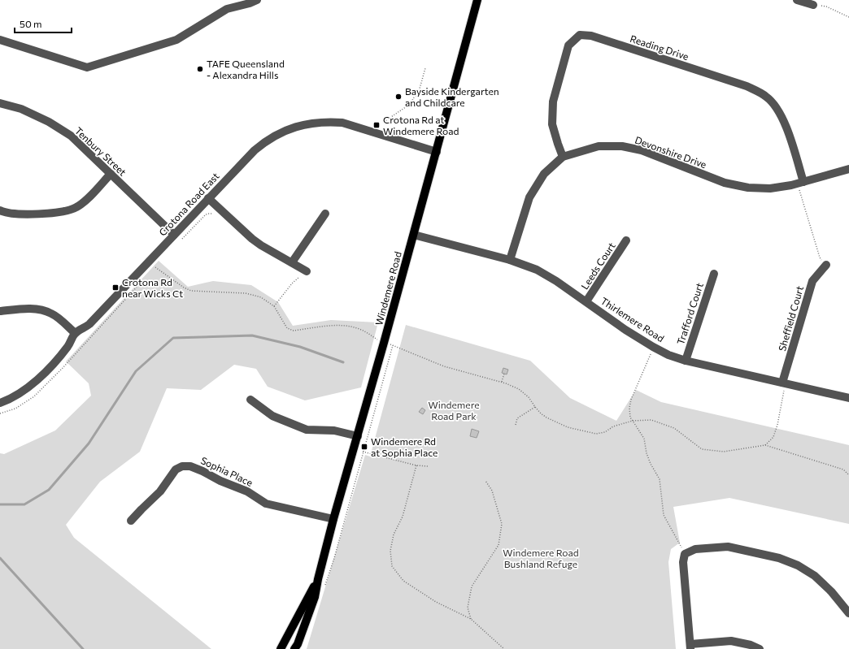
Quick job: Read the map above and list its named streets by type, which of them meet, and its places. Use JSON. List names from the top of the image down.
{
  "streets": {
    "main road": ["Windemere Road"],
    "street": [
      "Reading Drive",
      "Tenbury Street",
      "Devonshire Drive",
      "Crotona Road East",
      "Leeds Court",
      "Trafford Court",
      "Sheffield Court",
      "Thirlemere Road",
      "Sophia Place"
    ]
  },
  "crossings": [
    ["Reading Drive", "Devonshire Drive"],
    ["Tenbury Street", "Crotona Road East"],
    ["Devonshire Drive", "Thirlemere Road"],
    ["Crotona Road East", "Windemere Road"],
    ["Leeds Court", "Thirlemere Road"],
    ["Windemere Road", "Thirlemere Road"],
    ["Windemere Road", "Sophia Place"],
    ["Trafford Court", "Thirlemere Road"],
    ["Sheffield Court", "Thirlemere Road"]
  ],
  "parks": ["Windemere Road Park", "Windemere Road Bushland Refuge"],
  "places": {
    "other": ["TAFE Queensland - Alexandra Hills", "Bayside Kindergarten and Childcare"],
    "transit": ["Crotona Rd at Windemere Road", "Crotona Rd near Wicks Ct", "Windemere Rd at Sophia Place"]
  },
  "scale_bar": "50 m"
}
